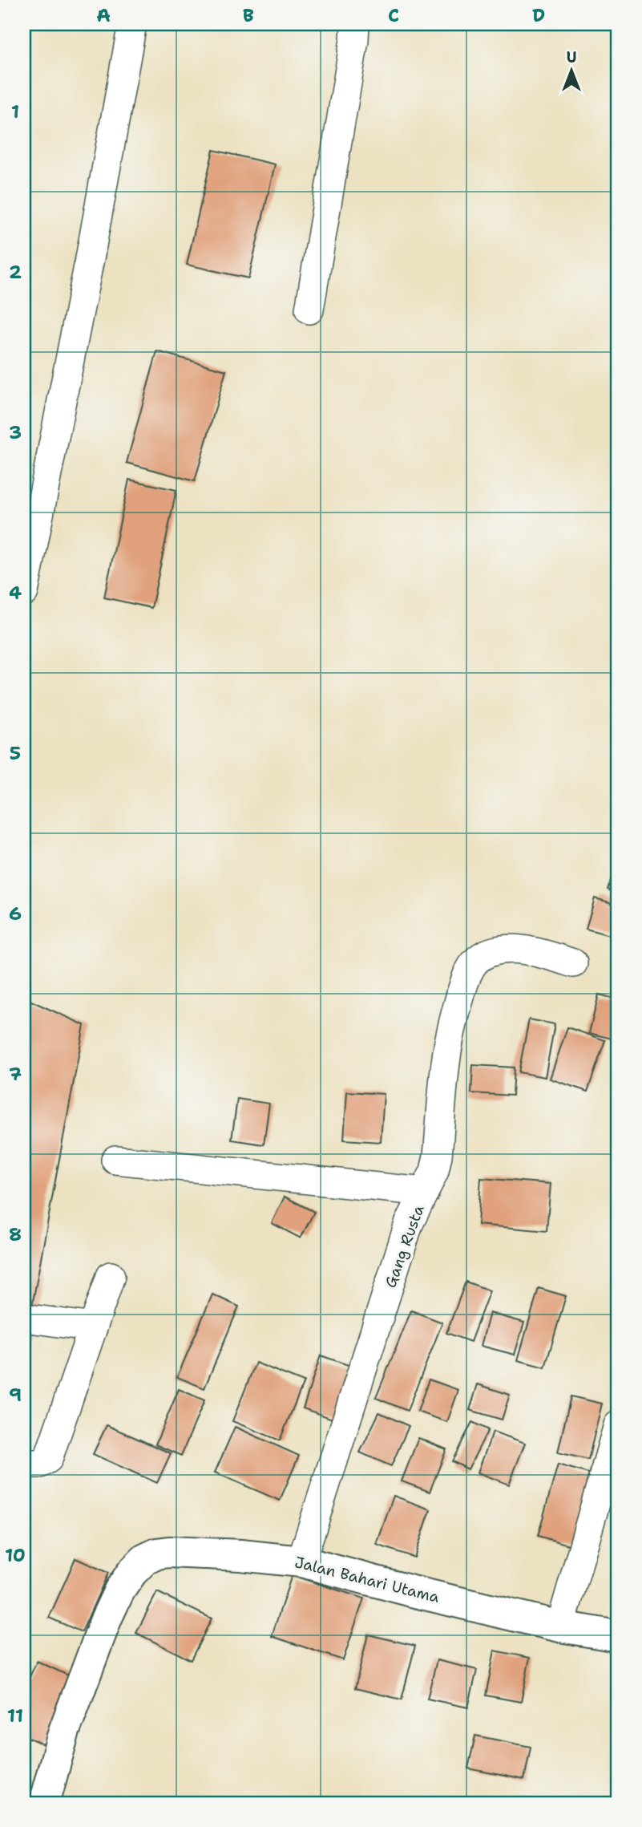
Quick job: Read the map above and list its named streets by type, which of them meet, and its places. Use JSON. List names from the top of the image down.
{
  "streets": {
    "street": ["Gang Rusta", "Jalan Bahari Utama"]
  },
  "crossings": [
    ["Gang Rusta", "Jalan Bahari Utama"]
  ],
  "north": "top",
  "grid": {
    "columns": [
      "A",
      "B",
      "C",
      "D"
    ],
    "rows": [
      "1",
      "2",
      "3",
      "4",
      "5",
      "6",
      "7",
      "8",
      "9",
      "10",
      "11"
    ]
  }
}
